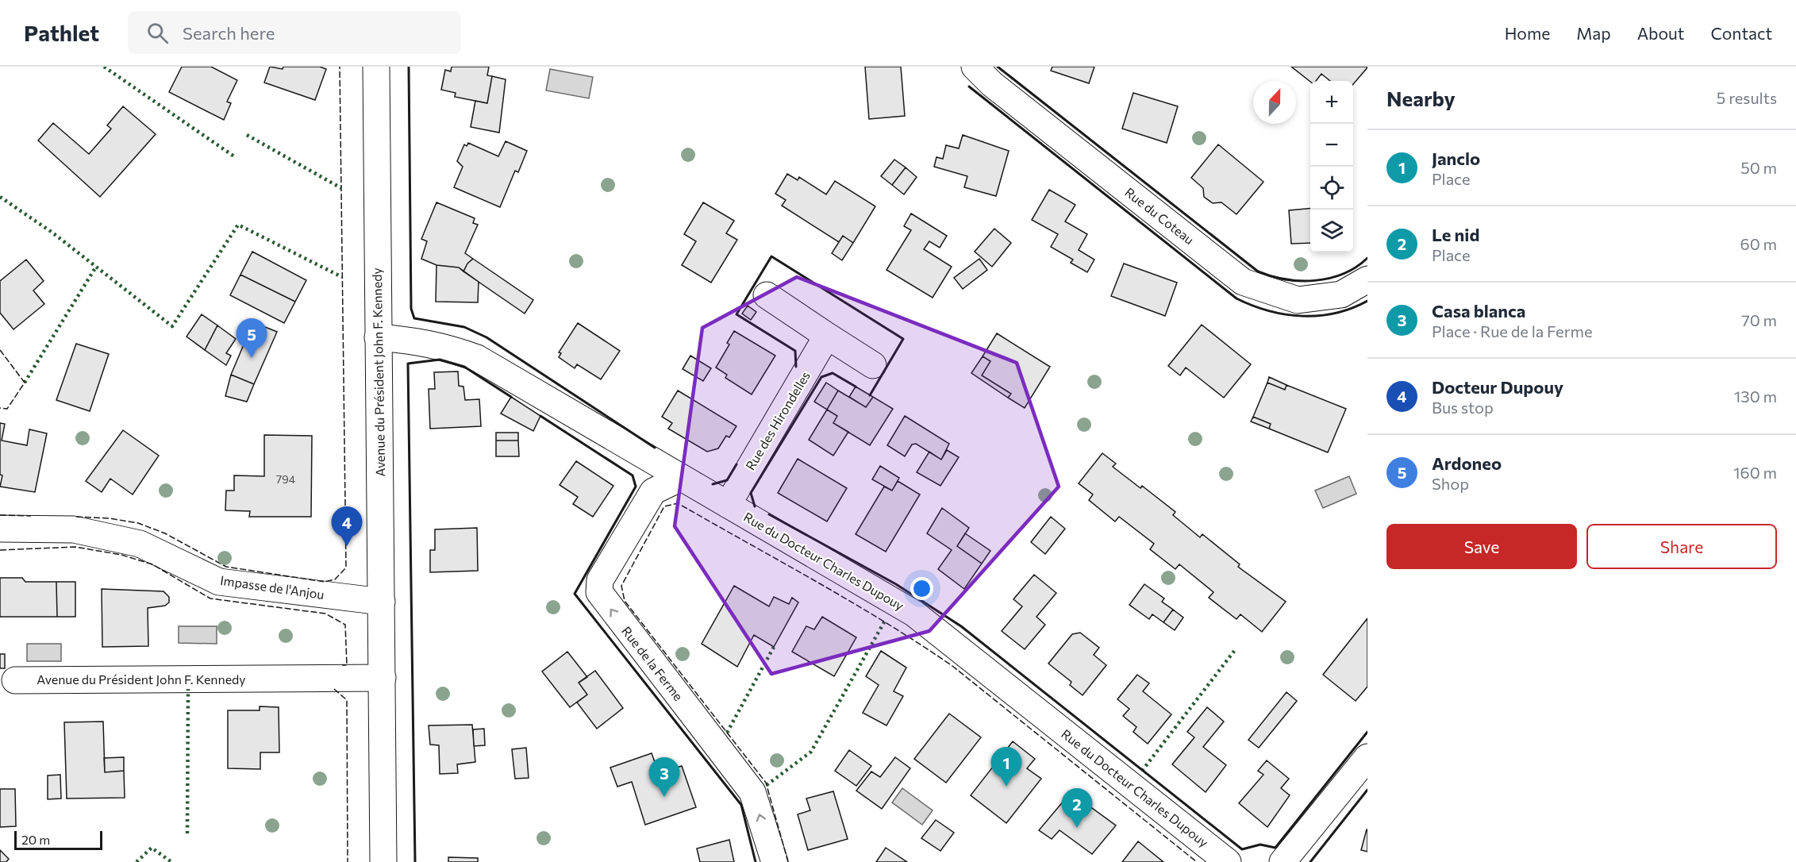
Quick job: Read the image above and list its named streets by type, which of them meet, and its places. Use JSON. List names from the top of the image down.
{
  "streets": {
    "street": [
      "Rue du Coteau",
      "Avenue du Président John F. Kennedy",
      "Rue des Hirondelles",
      "Rue du Docteur Charles Dupouy",
      "Impasse de l'Anjou",
      "Rue de la Ferme"
    ]
  },
  "crossings": [
    ["Avenue du Président John F. Kennedy", "Rue du Docteur Charles Dupouy"],
    ["Avenue du Président John F. Kennedy", "Impasse de l'Anjou"],
    ["Rue des Hirondelles", "Rue du Docteur Charles Dupouy"],
    ["Rue du Docteur Charles Dupouy", "Rue de la Ferme"]
  ],
  "one_way": ["Rue de la Ferme"],
  "house_numbers": ["794"],
  "scale_bar": "20 m",
  "north": "top",
  "page": {
    "header": "Pathlet",
    "search": "Search here",
    "nav": [
      "Home",
      "Map",
      "About",
      "Contact"
    ],
    "heading": ["Nearby", "5 results"],
    "map_buttons": ["+", "−"],
    "list": [
      {
        "mark": "1",
        "name": "Janclo",
        "note": "Place",
        "value": "50 m"
      },
      {
        "mark": "2",
        "name": "Le nid",
        "note": "Place",
        "value": "60 m"
      },
      {
        "mark": "3",
        "name": "Casa blanca",
        "note": "Place · Rue de la Ferme",
        "value": "70 m"
      },
      {
        "mark": "4",
        "name": "Docteur Dupouy",
        "note": "Bus stop",
        "value": "130 m"
      },
      {
        "mark": "5",
        "name": "Ardoneo",
        "note": "Shop",
        "value": "160 m"
      }
    ],
    "pins": [
      "5",
      "4",
      "1",
      "3",
      "2"
    ],
    "buttons": ["Save", "Share"],
    "scale": "20 m"
  }
}
